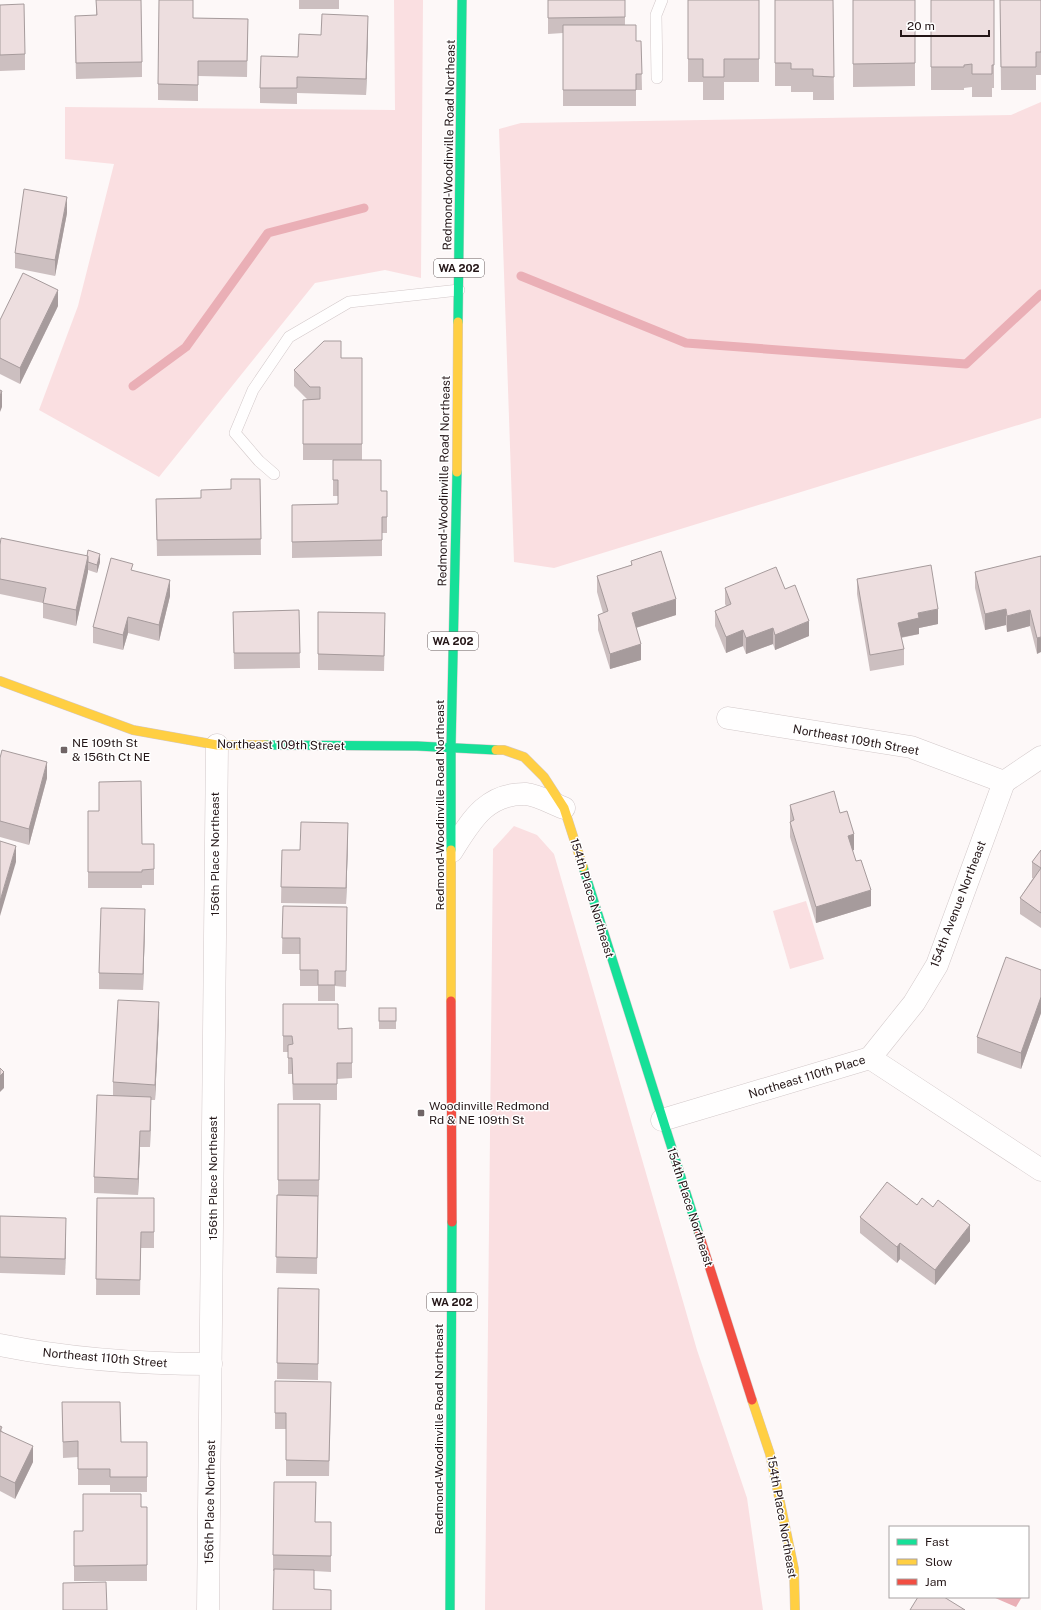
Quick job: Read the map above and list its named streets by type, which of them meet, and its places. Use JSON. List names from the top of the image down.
{
  "streets": {
    "main road": [
      "Redmond-Woodinville Road Northeast",
      "WA 202",
      "Northeast 109th Street",
      "154th Place Northeast"
    ],
    "street": [
      "156th Place Northeast",
      "154th Avenue Northeast",
      "Northeast 110th Place",
      "Northeast 110th Street"
    ]
  },
  "crossings": [
    ["Redmond-Woodinville Road Northeast", "Northeast 109th Street"],
    ["Redmond-Woodinville Road Northeast", "154th Place Northeast"],
    ["Northeast 109th Street", "156th Place Northeast"],
    ["Northeast 109th Street", "154th Place Northeast"],
    ["Northeast 109th Street", "154th Avenue Northeast"],
    ["156th Place Northeast", "Northeast 110th Street"],
    ["154th Place Northeast", "Northeast 110th Place"],
    ["154th Avenue Northeast", "Northeast 110th Place"]
  ],
  "places": {
    "transit": ["NE 109th St & 156th Ct NE", "Woodinville Redmond Rd & NE 109th St"]
  },
  "legend": ["Fast", "Slow", "Jam"],
  "scale_bar": "20 m"
}
